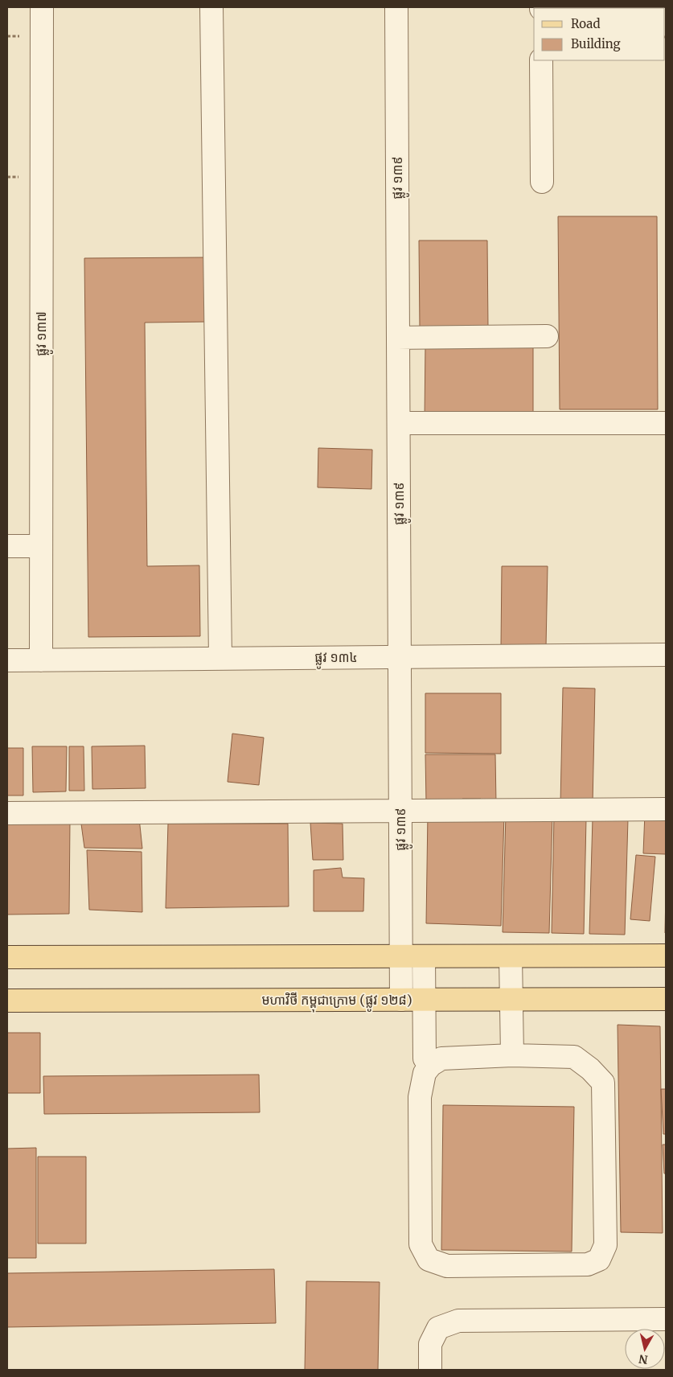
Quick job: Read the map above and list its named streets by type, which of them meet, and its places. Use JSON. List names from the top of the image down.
{
  "streets": {
    "main road": ["មហាវិថី កម្ពុជាក្រោម (ផ្លូវ ១២៨)"],
    "street": ["ផ្លូវ ១៣៩", "ផ្លូវ ១៣៧", "ផ្លូវ ១៣៤"]
  },
  "crossings": [
    ["ផ្លូវ ១៣៩", "ផ្លូវ ១៣៤"],
    ["ផ្លូវ ១៣៩", "មហាវិថី កម្ពុជាក្រោម (ផ្លូវ ១២៨)"],
    ["ផ្លូវ ១៣៧", "ផ្លូវ ១៣៤"]
  ],
  "legend": ["Road", "Building"],
  "north": "bottom"
}
